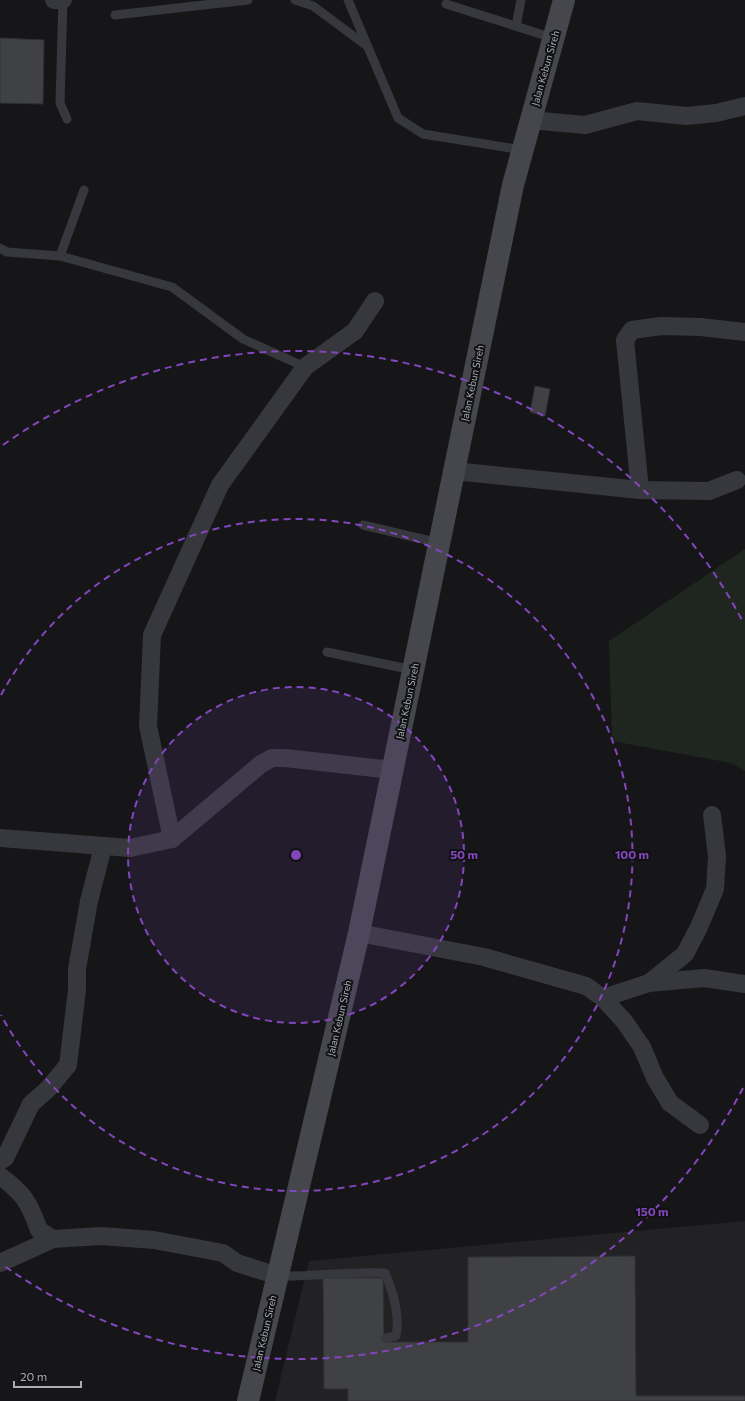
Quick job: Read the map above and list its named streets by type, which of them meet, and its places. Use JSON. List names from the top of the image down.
{
  "streets": {
    "street": ["Jalan Kebun Sireh"]
  },
  "scale_bar": "20 m",
  "rings": ["50 m", "100 m", "150 m"]
}
